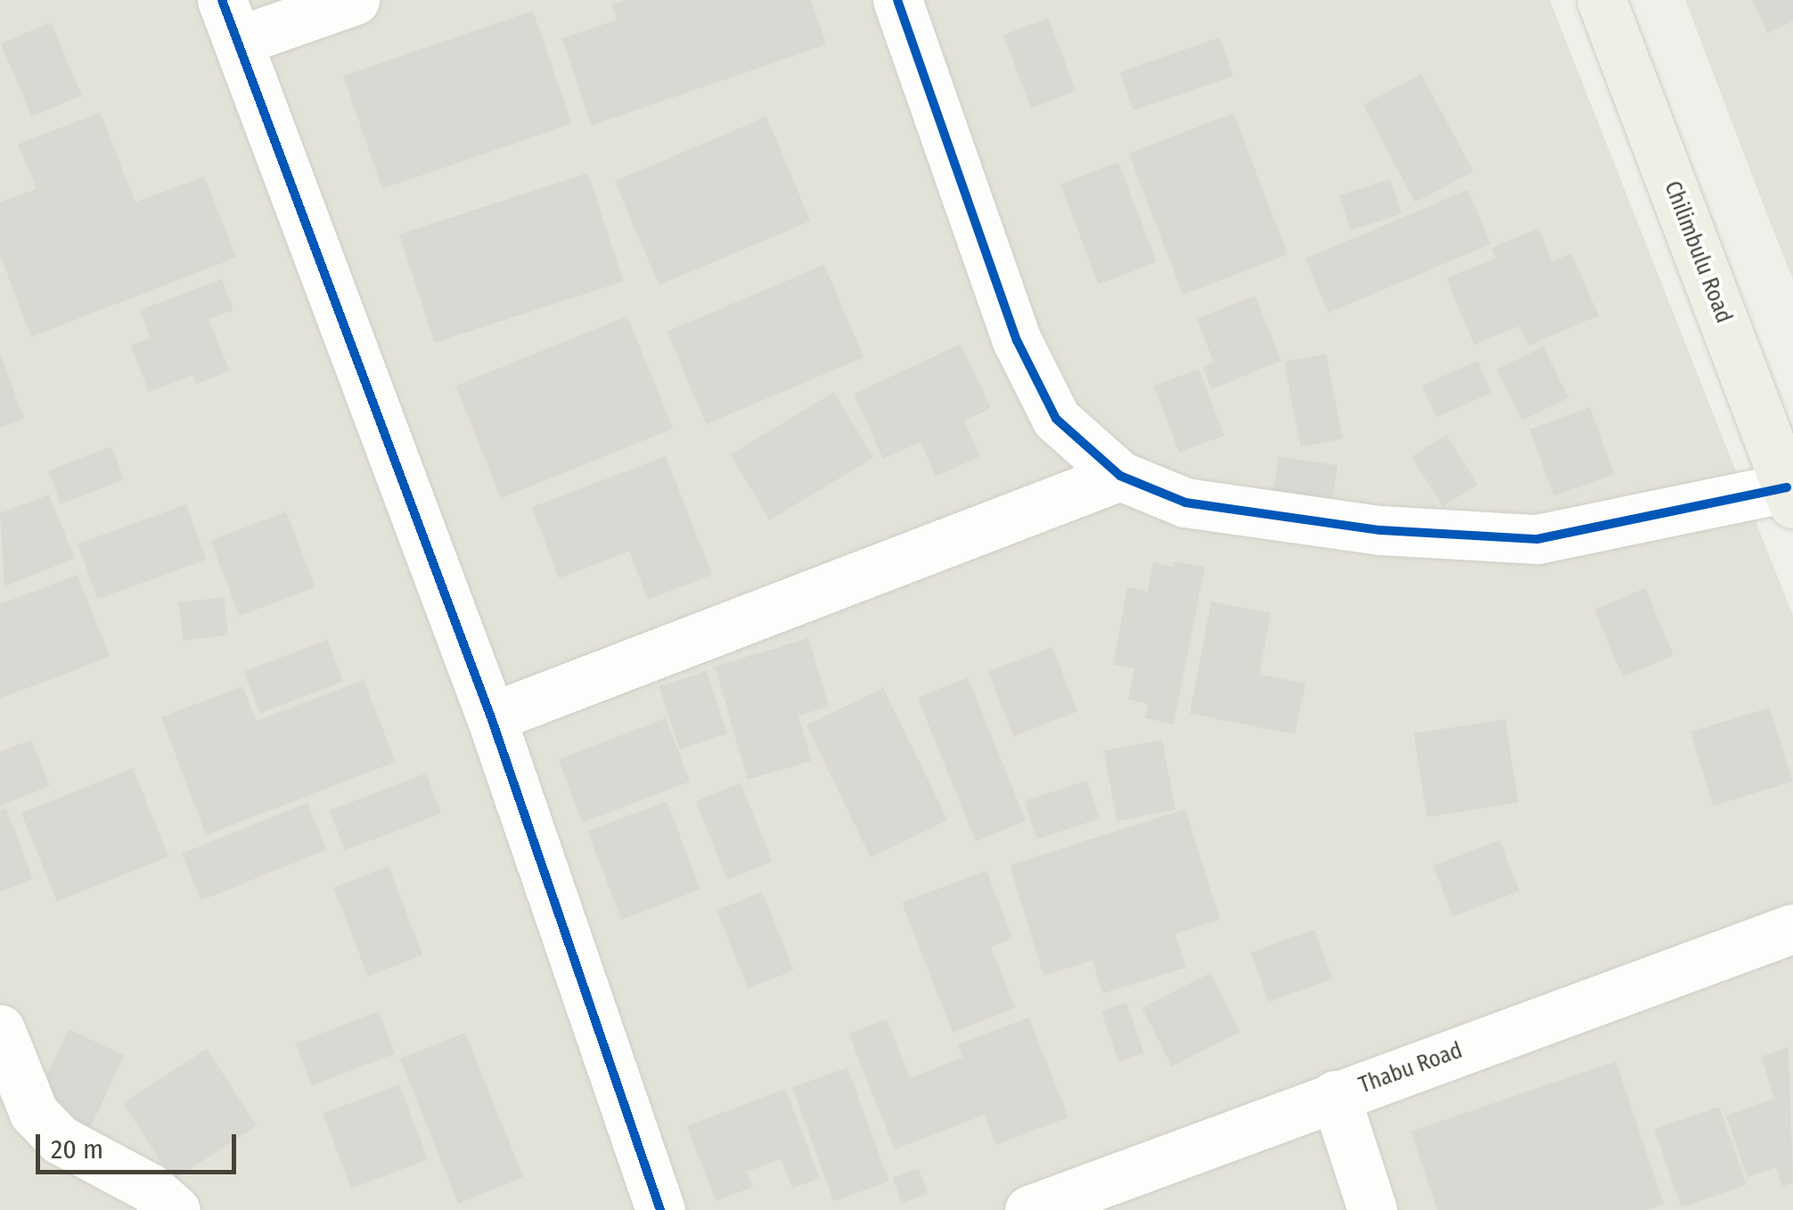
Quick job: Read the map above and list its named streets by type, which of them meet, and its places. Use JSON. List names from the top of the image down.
{
  "streets": {
    "main road": ["Chilimbulu Road"],
    "street": ["Thabu Road"]
  },
  "scale_bar": "20 m"
}
